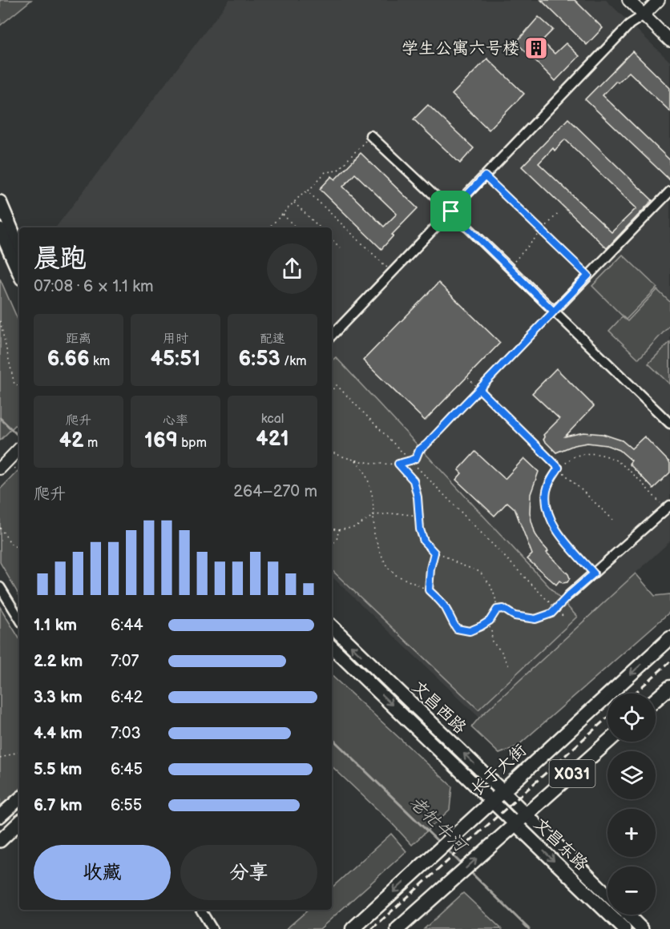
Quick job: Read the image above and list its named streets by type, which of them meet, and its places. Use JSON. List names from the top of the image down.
{
  "streets": {
    "main road": [
      "文昌西路",
      "长于大街",
      "X031",
      "文昌东路"
    ]
  },
  "crossings": [
    ["文昌西路", "长于大街"],
    ["文昌西路", "X031"],
    ["文昌西路", "文昌东路"],
    ["X031", "文昌东路"]
  ],
  "water": ["老牤牛河"],
  "places": {
    "building": ["学生公寓六号楼"]
  },
  "page": {
    "heading": ["晨跑", "07:08 · 6 × 1.1 km"],
    "stats": [
      ["距离", "6.66 km"],
      ["用时", "45:51"],
      ["配速", "6:53 /km"],
      ["爬升", "42 m"],
      ["心率", "169 bpm"],
      ["kcal", "421"]
    ],
    "chart": ["爬升", "264–270 m"],
    "list": [
      {
        "name": "1.1 km",
        "note": "6:44"
      },
      {
        "name": "2.2 km",
        "note": "7:07"
      },
      {
        "name": "3.3 km",
        "note": "6:42"
      },
      {
        "name": "4.4 km",
        "note": "7:03"
      },
      {
        "name": "5.5 km",
        "note": "6:45"
      },
      {
        "name": "6.7 km",
        "note": "6:55"
      }
    ],
    "map_buttons": ["+", "−"],
    "buttons": ["收藏", "分享"]
  }
}
